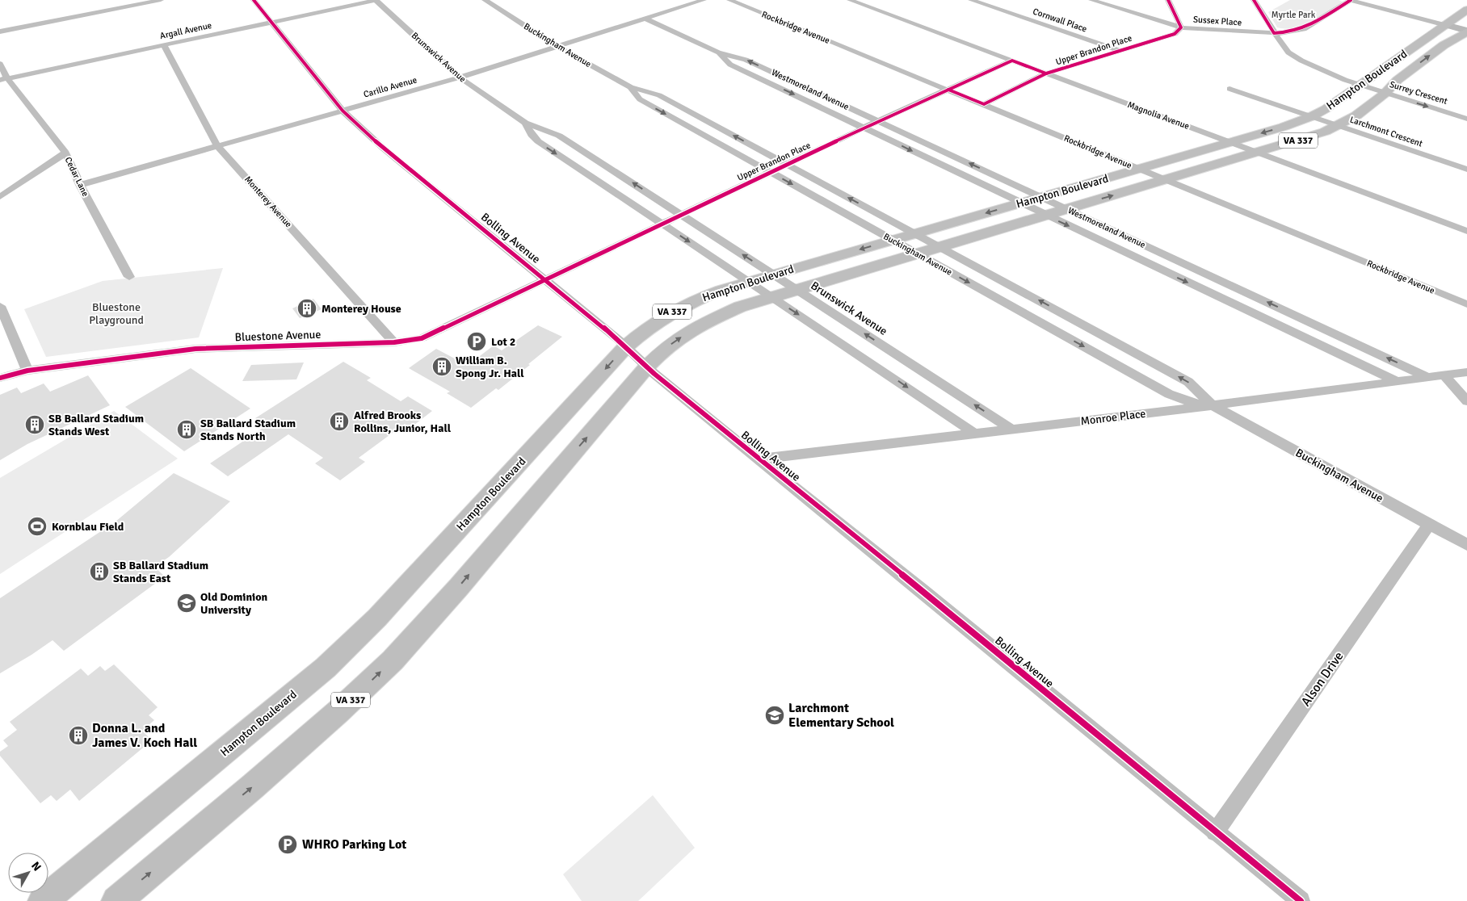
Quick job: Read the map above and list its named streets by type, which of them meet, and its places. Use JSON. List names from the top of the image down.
{
  "streets": {
    "main road": ["Hampton Boulevard", "VA 337"],
    "street": [
      "Cornwall Place",
      "Sussex Place",
      "Rockbridge Avenue",
      "Argall Avenue",
      "Buckingham Avenue",
      "Upper Brandon Place",
      "Brunswick Avenue",
      "Carillo Avenue",
      "Westmoreland Avenue",
      "Surrey Crescent",
      "Magnolia Avenue",
      "Larchmont Crescent",
      "Cedar Lane",
      "Monterey Avenue",
      "Bolling Avenue",
      "Bluestone Avenue",
      "Monroe Place",
      "Alson Drive"
    ]
  },
  "crossings": [
    ["Cornwall Place", "Upper Brandon Place"],
    ["Sussex Place", "Upper Brandon Place"],
    ["Sussex Place", "Surrey Crescent"],
    ["Rockbridge Avenue", "Upper Brandon Place"],
    ["Rockbridge Avenue", "Hampton Boulevard"],
    ["Argall Avenue", "Brunswick Avenue"],
    ["Argall Avenue", "Cedar Lane"],
    ["Argall Avenue", "Monterey Avenue"],
    ["Argall Avenue", "Bolling Avenue"],
    ["Buckingham Avenue", "Upper Brandon Place"],
    ["Buckingham Avenue", "Hampton Boulevard"],
    ["Buckingham Avenue", "Carillo Avenue"],
    ["Buckingham Avenue", "Monroe Place"],
    ["Buckingham Avenue", "Alson Drive"],
    ["Upper Brandon Place", "Brunswick Avenue"],
    ["Upper Brandon Place", "Westmoreland Avenue"],
    ["Upper Brandon Place", "Magnolia Avenue"],
    ["Upper Brandon Place", "Bolling Avenue"],
    ["Upper Brandon Place", "Bluestone Avenue"],
    ["Brunswick Avenue", "Hampton Boulevard"],
    ["Brunswick Avenue", "Carillo Avenue"],
    ["Brunswick Avenue", "Monroe Place"],
    ["Hampton Boulevard", "Westmoreland Avenue"],
    ["Hampton Boulevard", "Surrey Crescent"],
    ["Hampton Boulevard", "Magnolia Avenue"],
    ["Hampton Boulevard", "Larchmont Crescent"],
    ["Hampton Boulevard", "Bolling Avenue"],
    ["Carillo Avenue", "Westmoreland Avenue"],
    ["Carillo Avenue", "Cedar Lane"],
    ["Carillo Avenue", "Monterey Avenue"],
    ["Carillo Avenue", "Bolling Avenue"],
    ["Westmoreland Avenue", "Monroe Place"],
    ["Monterey Avenue", "Bluestone Avenue"],
    ["Bolling Avenue", "Bluestone Avenue"],
    ["Bolling Avenue", "Monroe Place"],
    ["Bolling Avenue", "Alson Drive"]
  ],
  "parks": ["Myrtle Park", "Bluestone Playground"],
  "places": {
    "building": [
      "Monterey House",
      "William B. Spong Jr. Hall",
      "Alfred Brooks Rollins, Junior, Hall",
      "SB Ballard Stadium Stands West",
      "SB Ballard Stadium Stands North",
      "SB Ballard Stadium Stands East",
      "Donna L. and James V. Koch Hall"
    ],
    "parking": ["Lot 2", "WHRO Parking Lot"],
    "sports": ["Kornblau Field"],
    "school or university": ["Old Dominion University", "Larchmont Elementary School"]
  },
  "north": "top right"
}
